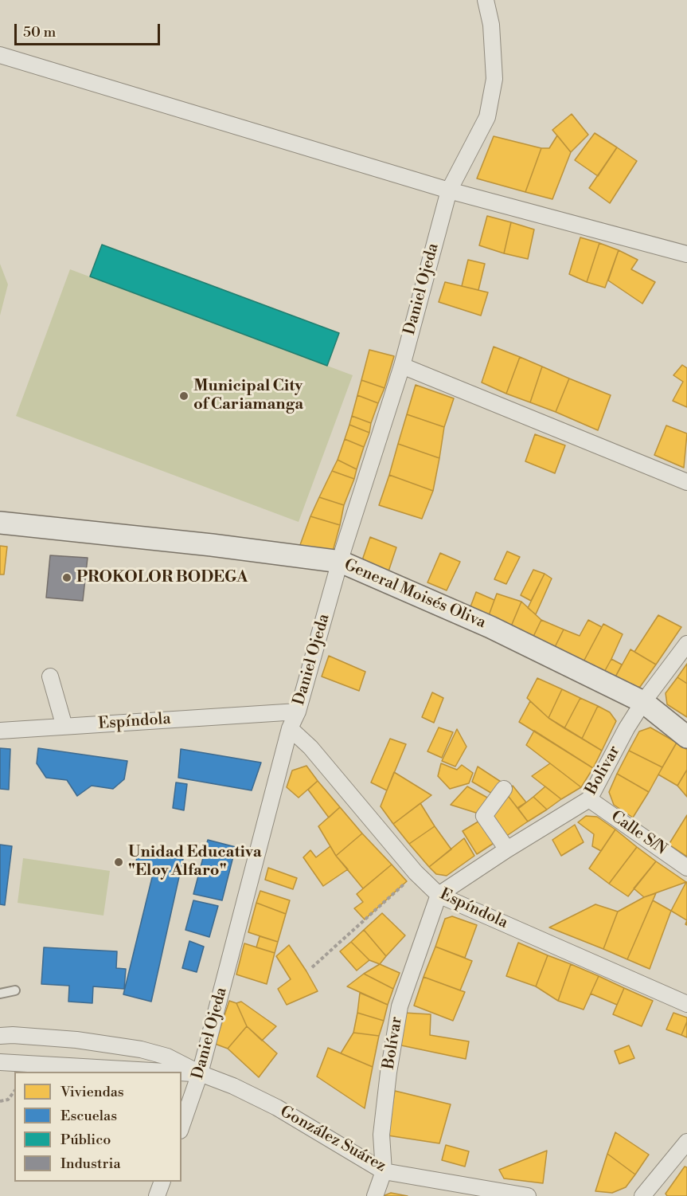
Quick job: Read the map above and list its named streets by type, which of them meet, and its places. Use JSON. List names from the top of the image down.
{
  "streets": {
    "main road": ["General Moisés Oliva"],
    "street": [
      "Daniel Ojeda",
      "Espíndola",
      "Bolivar",
      "Calle S/N",
      "Bolívar",
      "González Suárez"
    ]
  },
  "crossings": [
    ["Daniel Ojeda", "General Moisés Oliva"],
    ["Daniel Ojeda", "Espíndola"],
    ["Daniel Ojeda", "González Suárez"],
    ["General Moisés Oliva", "Bolivar"],
    ["Espíndola", "Bolivar"],
    ["Espíndola", "Bolívar"],
    ["Bolivar", "Calle S/N"],
    ["Bolivar", "Bolívar"],
    ["Bolívar", "González Suárez"]
  ],
  "places": ["Municipal City of Cariamanga", "PROKOLOR BODEGA", "Unidad Educativa \"Eloy Alfaro\""],
  "legend": [
    "Viviendas",
    "Escuelas",
    "Público",
    "Industria"
  ],
  "scale_bar": "50 m"
}
